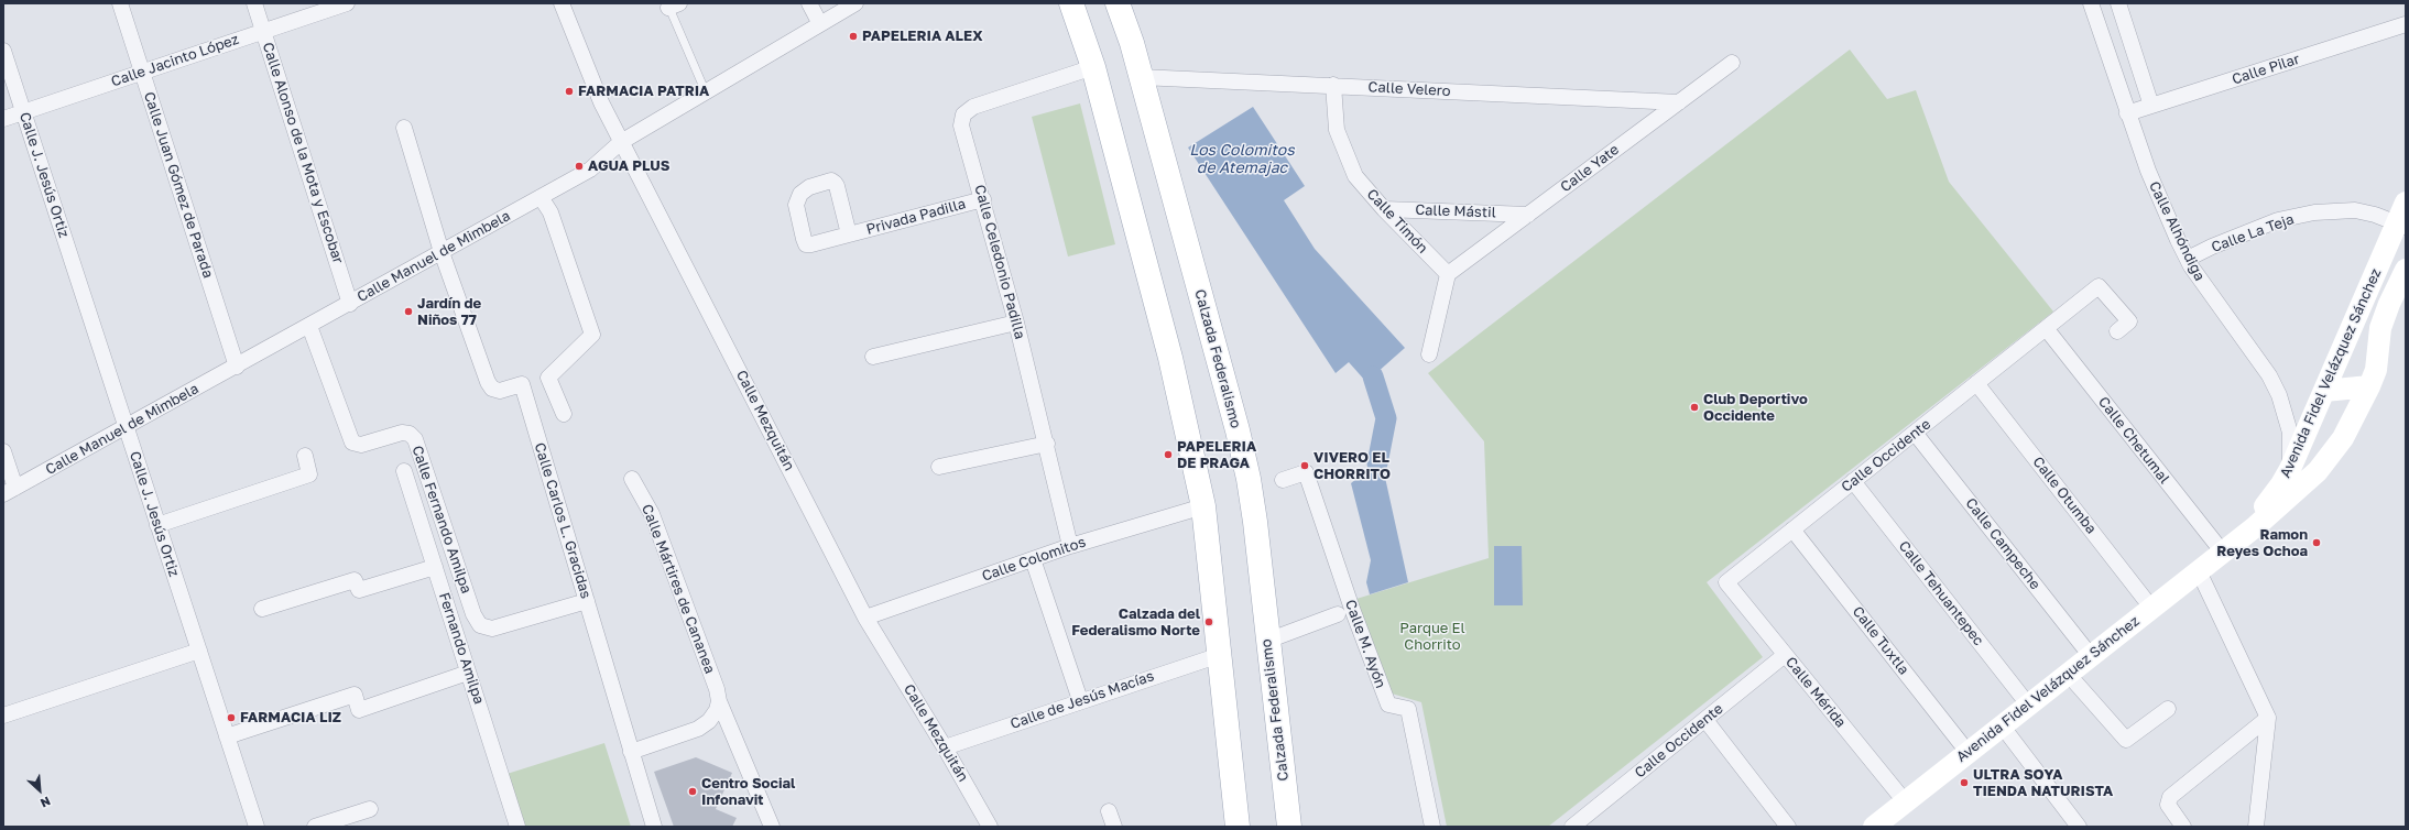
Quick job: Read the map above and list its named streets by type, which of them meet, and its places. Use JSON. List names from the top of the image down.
{
  "streets": {
    "main road": ["Calzada Federalismo", "Avenida Fidel Velázquez Sánchez"],
    "street": [
      "Calle Jacinto López",
      "Calle Pilar",
      "Calle Velero",
      "Calle Alonso de la Mota y Escobar",
      "Calle Yate",
      "Calle J. Jesús Ortiz",
      "Calle Juan Gómez de Parada",
      "Calle Mástil",
      "Privada Padilla",
      "Calle Timón",
      "Calle Alhóndiga",
      "Calle La Teja",
      "Calle Manuel de Mimbela",
      "Calle Celedonio Padilla",
      "Calle Mezquitán",
      "Calle Chetumal",
      "Calle Occidente",
      "Calle Otumba",
      "Calle Fernando Amilpa",
      "Calle Carlos L. Gracidas",
      "Calle Campeche",
      "Calle Colomitos",
      "Calle Mártires de Cananea",
      "Calle Tehuantepec",
      "Calle Tuxtla",
      "Calle M. Ayón",
      "Fernando Amilpa",
      "Calle Mérida",
      "Calle de Jesús Macías"
    ]
  },
  "crossings": [
    ["Calle Jacinto López", "Calle Alonso de la Mota y Escobar"],
    ["Calle Jacinto López", "Calle J. Jesús Ortiz"],
    ["Calle Jacinto López", "Calle Juan Gómez de Parada"],
    ["Calle Pilar", "Calle Alhóndiga"],
    ["Calle Velero", "Calle Yate"],
    ["Calle Velero", "Calle Timón"],
    ["Calle Velero", "Calzada Federalismo"],
    ["Calle Alonso de la Mota y Escobar", "Calle Manuel de Mimbela"],
    ["Calle Yate", "Calle Mástil"],
    ["Calle Yate", "Calle Timón"],
    ["Calle J. Jesús Ortiz", "Calle Manuel de Mimbela"],
    ["Calle Juan Gómez de Parada", "Calle Manuel de Mimbela"],
    ["Calle Mástil", "Calle Timón"],
    ["Privada Padilla", "Calle Celedonio Padilla"],
    ["Calle Alhóndiga", "Calle La Teja"],
    ["Calle Alhóndiga", "Avenida Fidel Velázquez Sánchez"],
    ["Calle La Teja", "Avenida Fidel Velázquez Sánchez"],
    ["Calle Manuel de Mimbela", "Calle Mezquitán"],
    ["Calle Manuel de Mimbela", "Calle Fernando Amilpa"],
    ["Calle Manuel de Mimbela", "Calle Carlos L. Gracidas"],
    ["Calle Celedonio Padilla", "Calle Colomitos"],
    ["Calzada Federalismo", "Calle M. Ayón"],
    ["Avenida Fidel Velázquez Sánchez", "Calle Chetumal"],
    ["Avenida Fidel Velázquez Sánchez", "Calle Otumba"],
    ["Avenida Fidel Velázquez Sánchez", "Calle Campeche"],
    ["Avenida Fidel Velázquez Sánchez", "Calle Tehuantepec"],
    ["Avenida Fidel Velázquez Sánchez", "Calle Tuxtla"],
    ["Avenida Fidel Velázquez Sánchez", "Calle Mérida"],
    ["Calle Mezquitán", "Calle Colomitos"],
    ["Calle Mezquitán", "Calle de Jesús Macías"],
    ["Calle Chetumal", "Calle Occidente"],
    ["Calle Occidente", "Calle Otumba"],
    ["Calle Occidente", "Calle Campeche"],
    ["Calle Occidente", "Calle Tehuantepec"],
    ["Calle Occidente", "Calle Tuxtla"],
    ["Calle Occidente", "Calle Mérida"],
    ["Calle Fernando Amilpa", "Calle Carlos L. Gracidas"]
  ],
  "water": ["Los Colomitos de Atemajac"],
  "parks": ["Parque El Chorrito"],
  "places": [
    "PAPELERIA ALEX",
    "FARMACIA PATRIA",
    "AGUA PLUS",
    "Jardín de Niños 77",
    "Club Deportivo Occidente",
    "PAPELERIA DE PRAGA",
    "VIVERO EL CHORRITO",
    "Ramon Reyes Ochoa",
    "Calzada del Federalismo Norte",
    "FARMACIA LIZ",
    "ULTRA SOYA TIENDA NATURISTA",
    "Centro Social Infonavit"
  ],
  "north": "bottom right"
}
